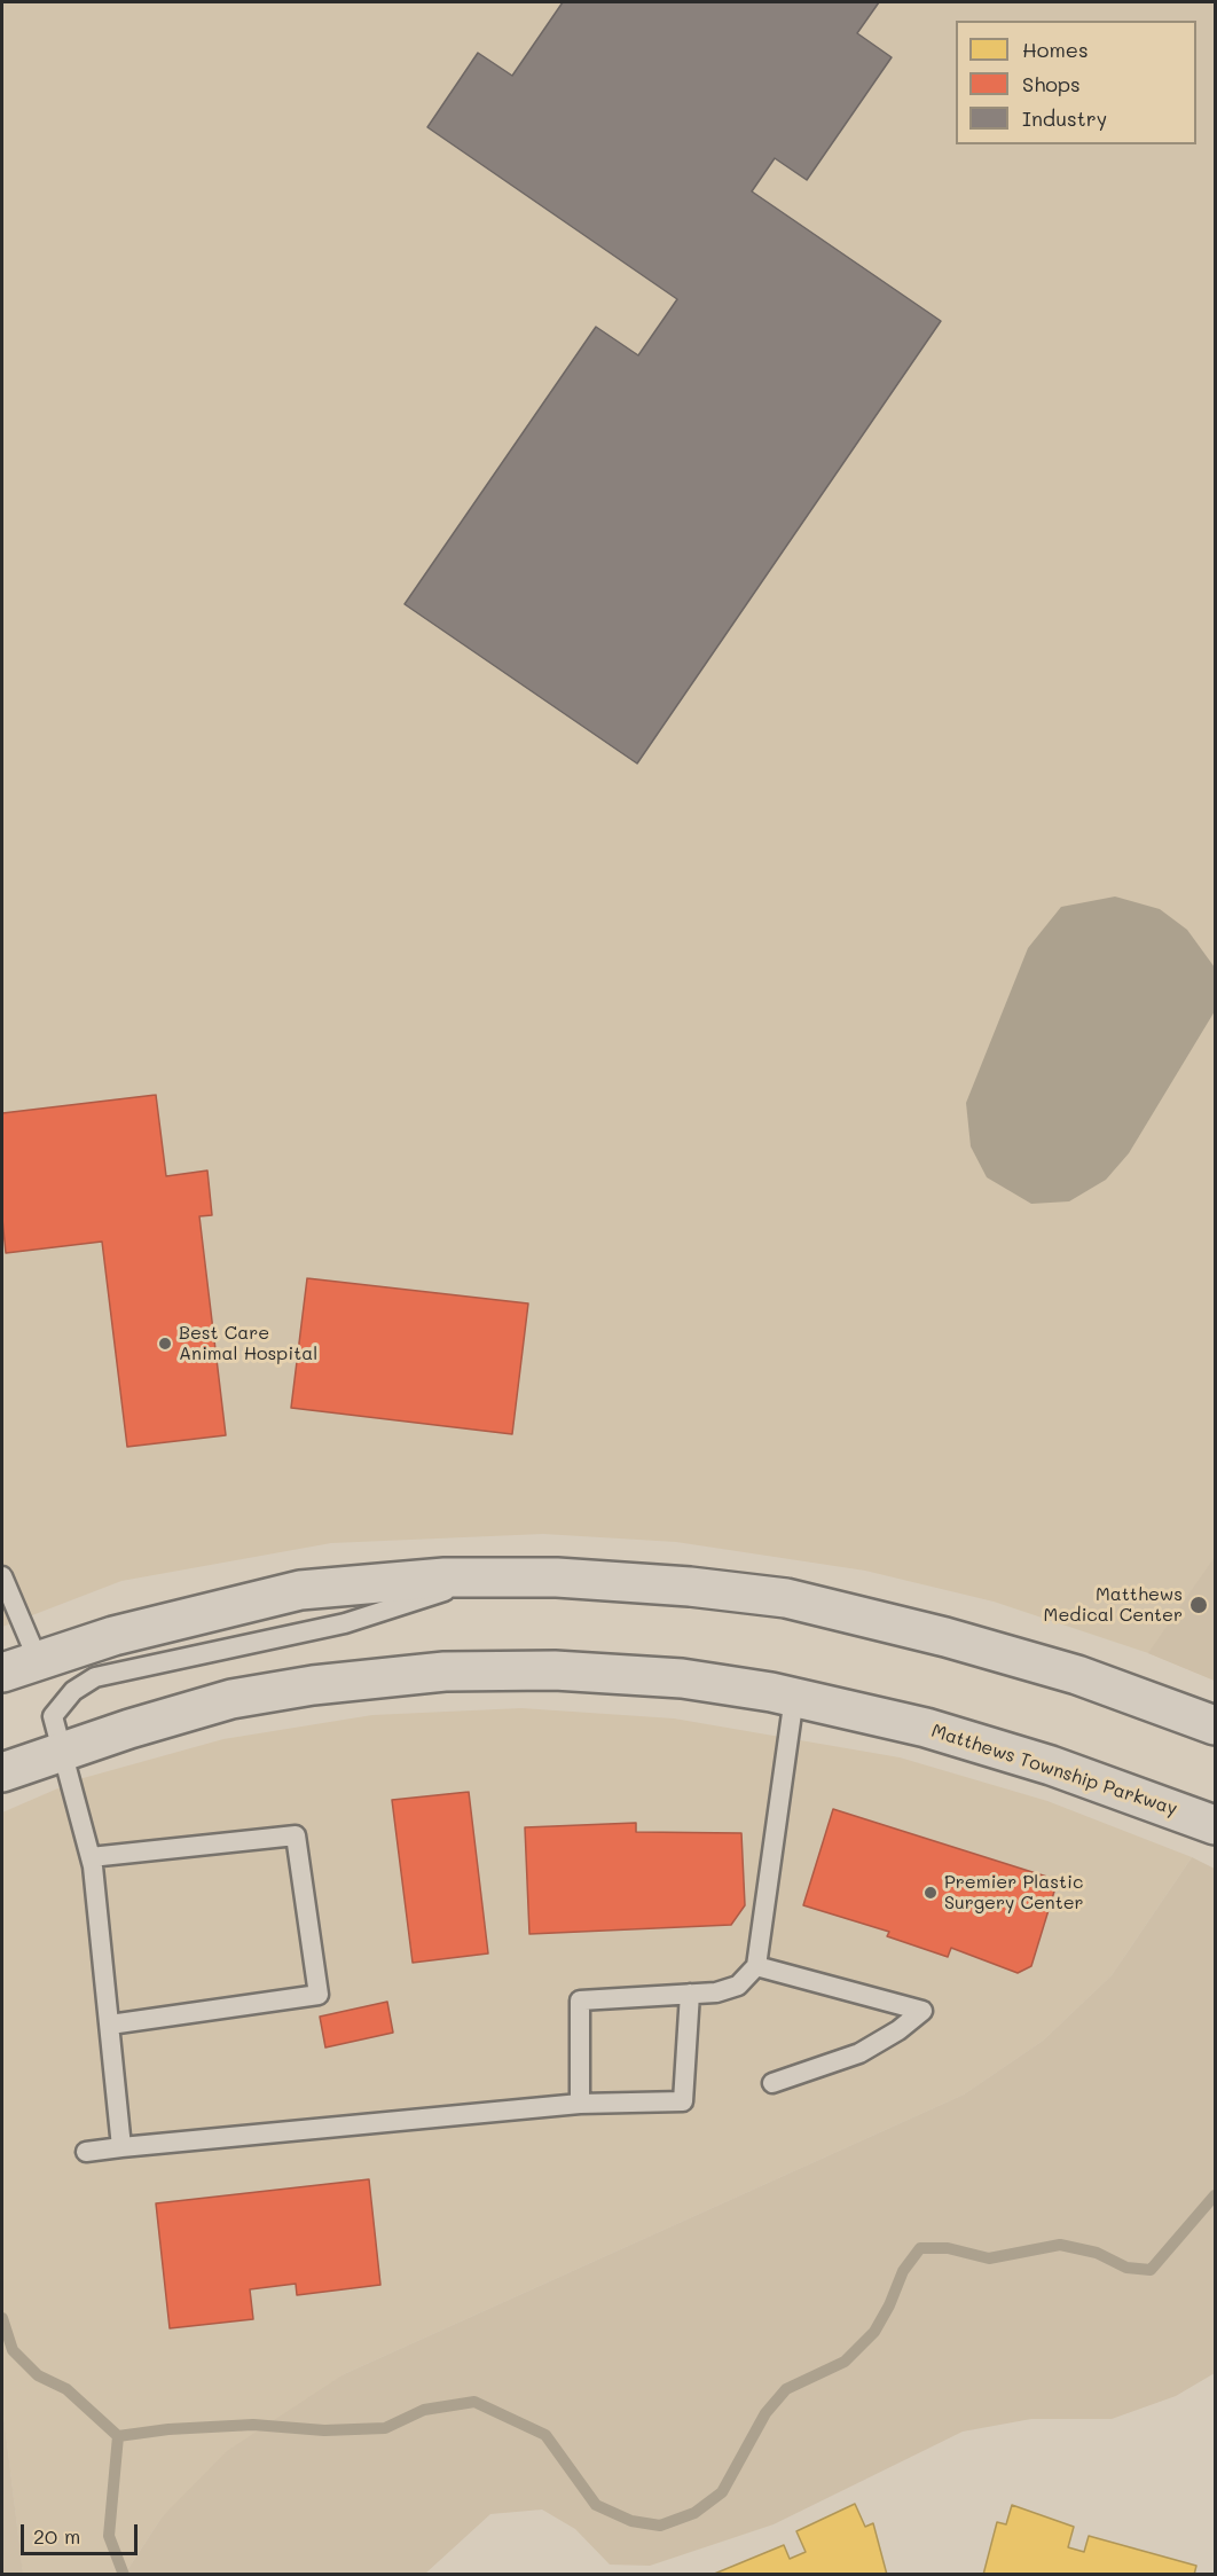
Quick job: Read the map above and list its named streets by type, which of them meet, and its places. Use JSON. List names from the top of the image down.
{
  "streets": {
    "main road": ["Matthews Township Parkway"]
  },
  "places": ["Best Care Animal Hospital", "Matthews Medical Center", "Premier Plastic Surgery Center"],
  "legend": ["Homes", "Shops", "Industry"],
  "scale_bar": "20 m"
}
